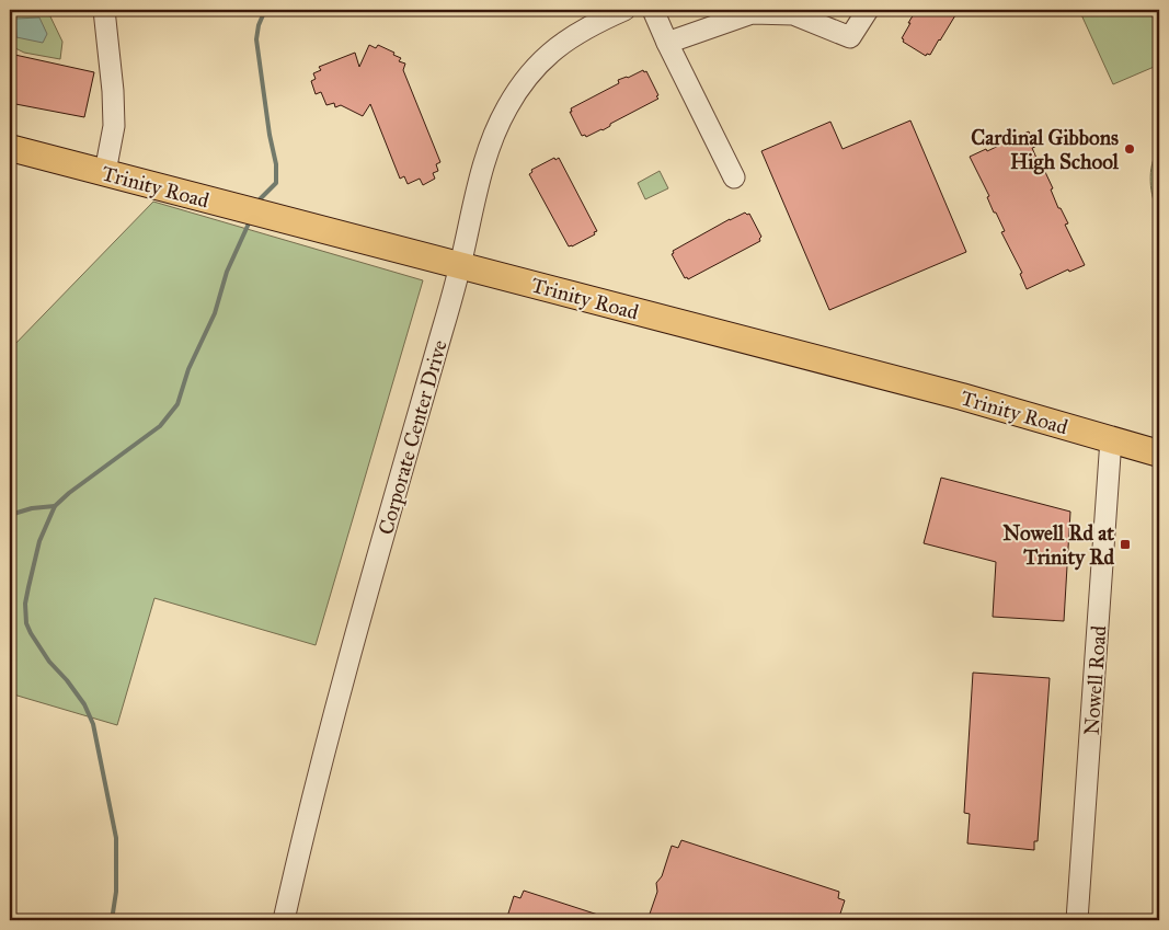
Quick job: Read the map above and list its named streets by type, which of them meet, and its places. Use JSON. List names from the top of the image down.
{
  "streets": {
    "main road": ["Trinity Road"],
    "street": ["Corporate Center Drive", "Nowell Road"]
  },
  "crossings": [
    ["Trinity Road", "Corporate Center Drive"],
    ["Trinity Road", "Nowell Road"]
  ],
  "places": {
    "other": ["Cardinal Gibbons High School"],
    "transit": ["Nowell Rd at Trinity Rd"]
  }
}
